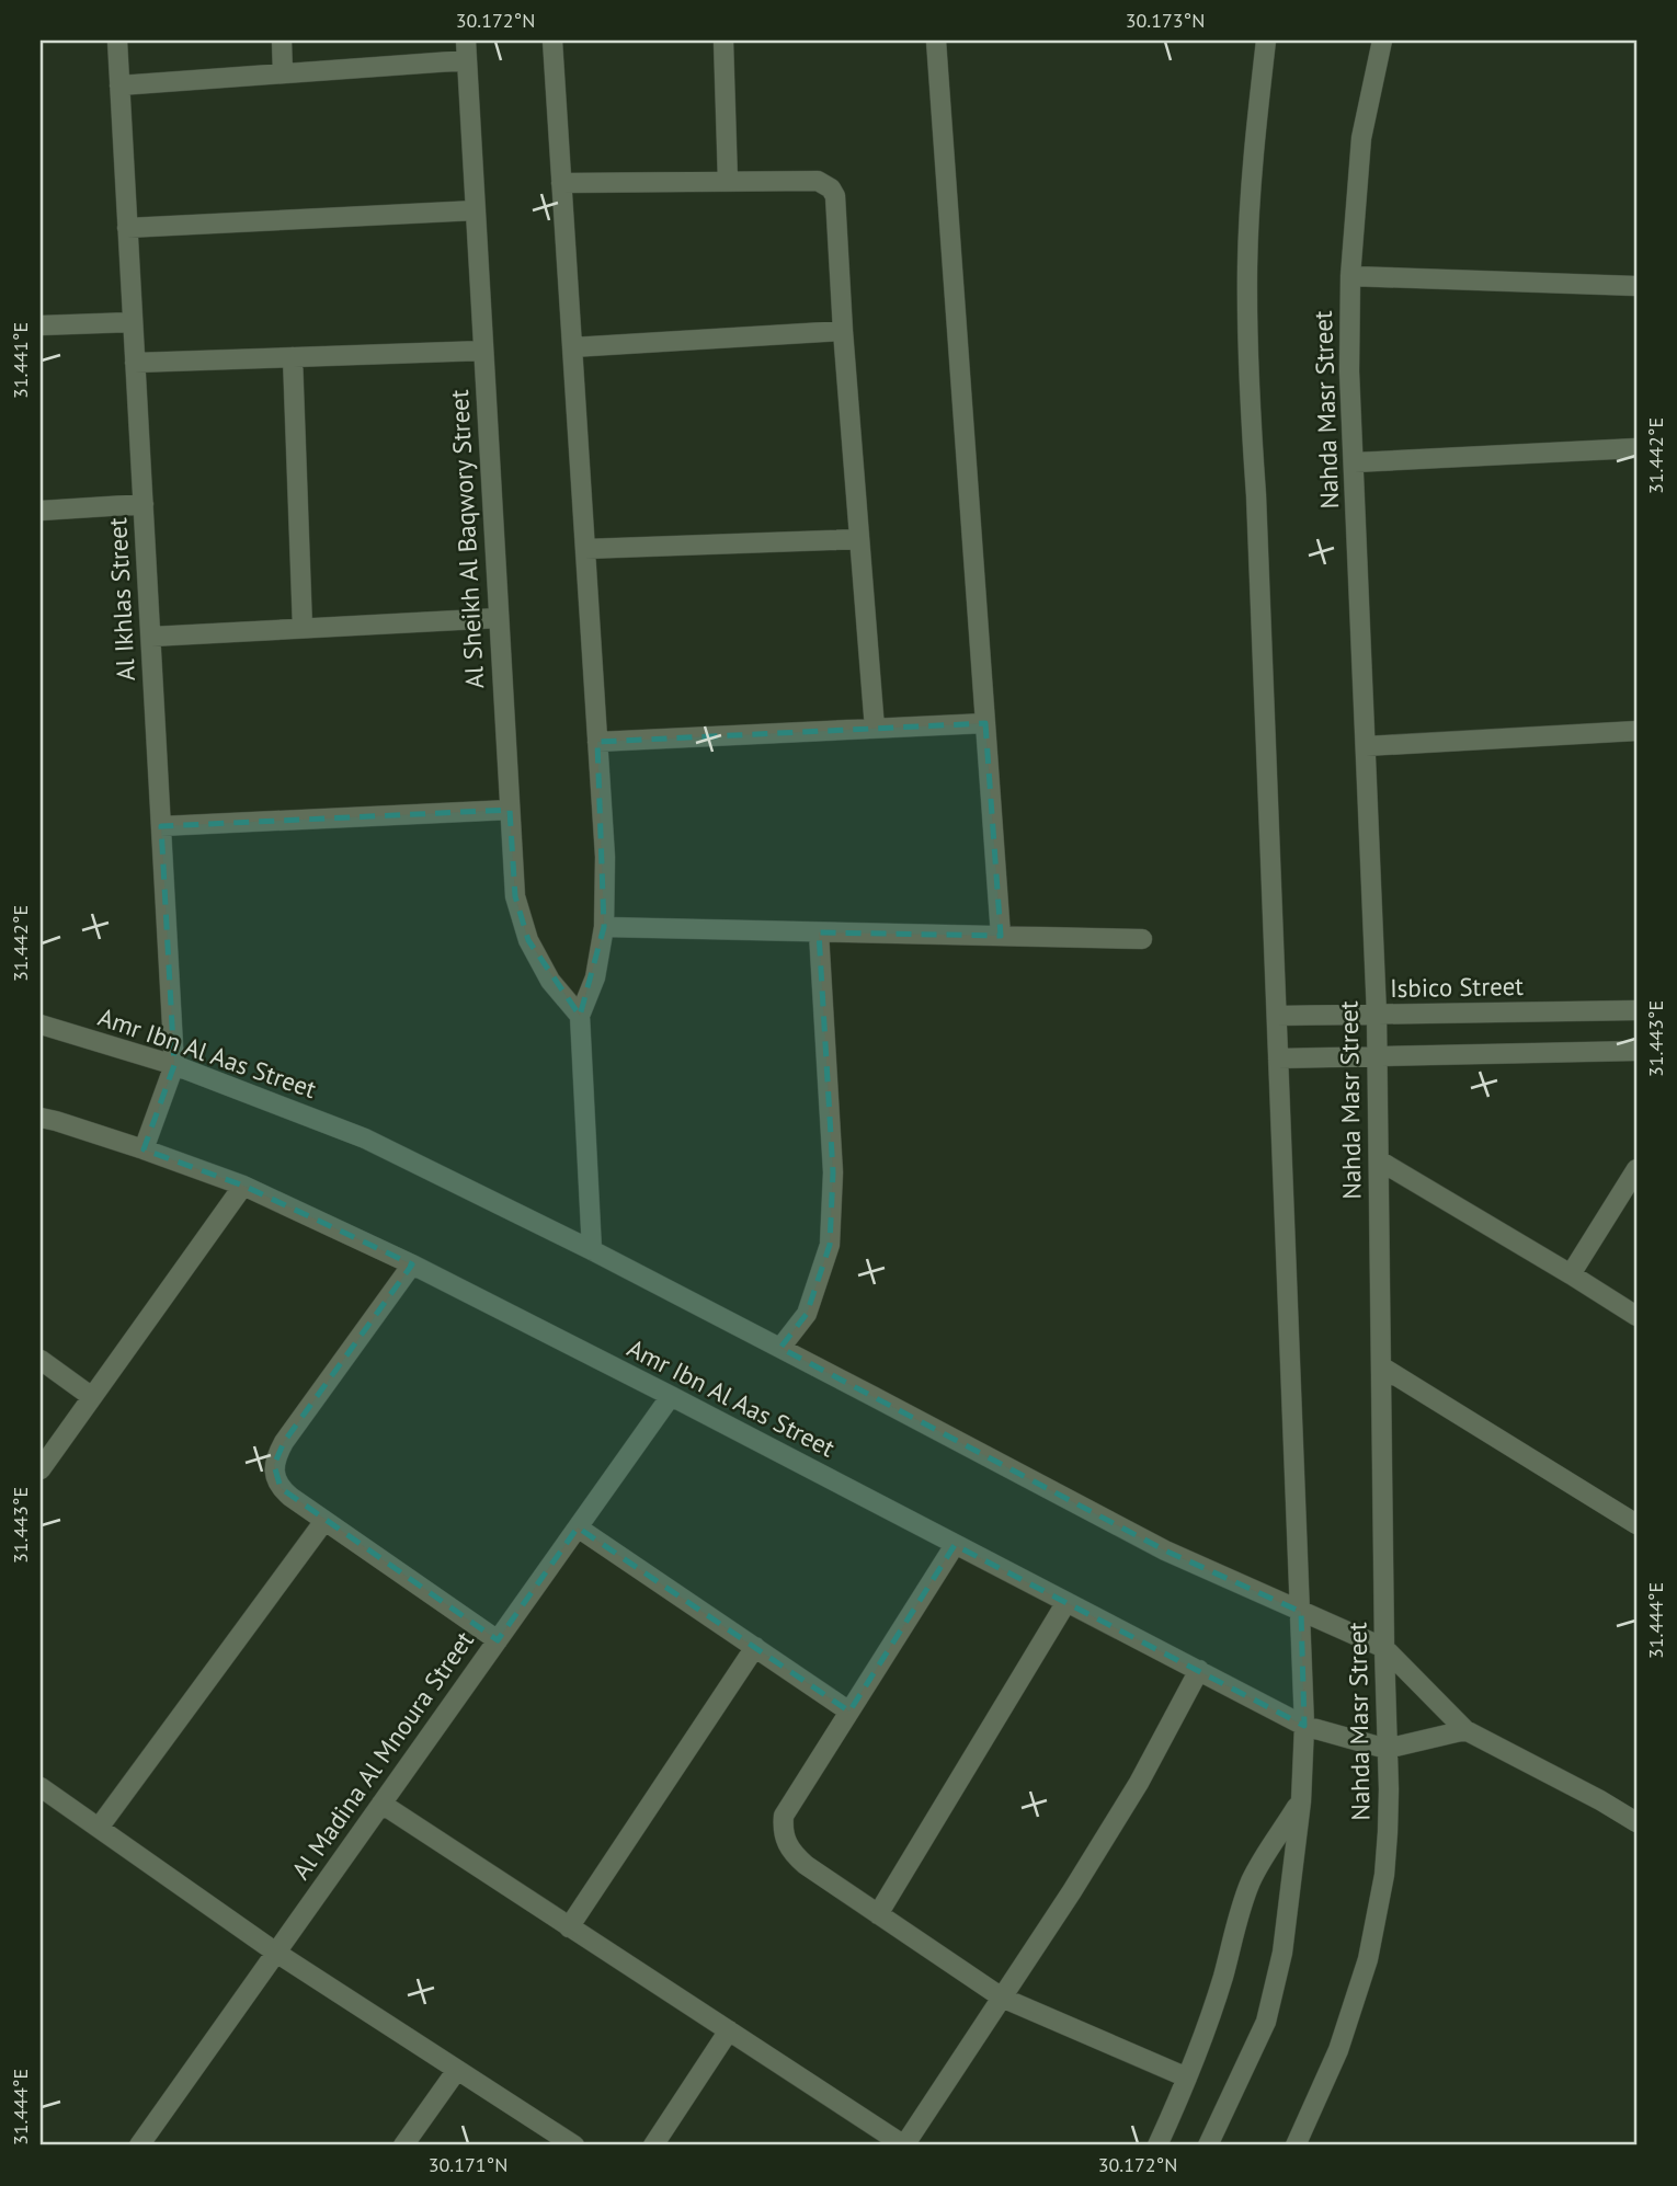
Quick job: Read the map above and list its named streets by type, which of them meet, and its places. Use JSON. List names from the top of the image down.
{
  "streets": {
    "street": [
      "Nahda Masr Street",
      "Al Sheikh Al Baqwory Street",
      "Al Ikhlas Street",
      "Isbico Street",
      "Amr Ibn Al Aas Street",
      "Al Madina Al Mnoura Street"
    ]
  },
  "crossings": [
    ["Nahda Masr Street", "Isbico Street"],
    ["Nahda Masr Street", "Amr Ibn Al Aas Street"],
    ["Al Ikhlas Street", "Amr Ibn Al Aas Street"],
    ["Amr Ibn Al Aas Street", "Al Madina Al Mnoura Street"]
  ],
  "coordinates": [
    "30.172°N",
    "30.173°N",
    "31.441°E",
    "31.442°E",
    "31.443°E",
    "31.444°E",
    "30.171°N"
  ]
}
